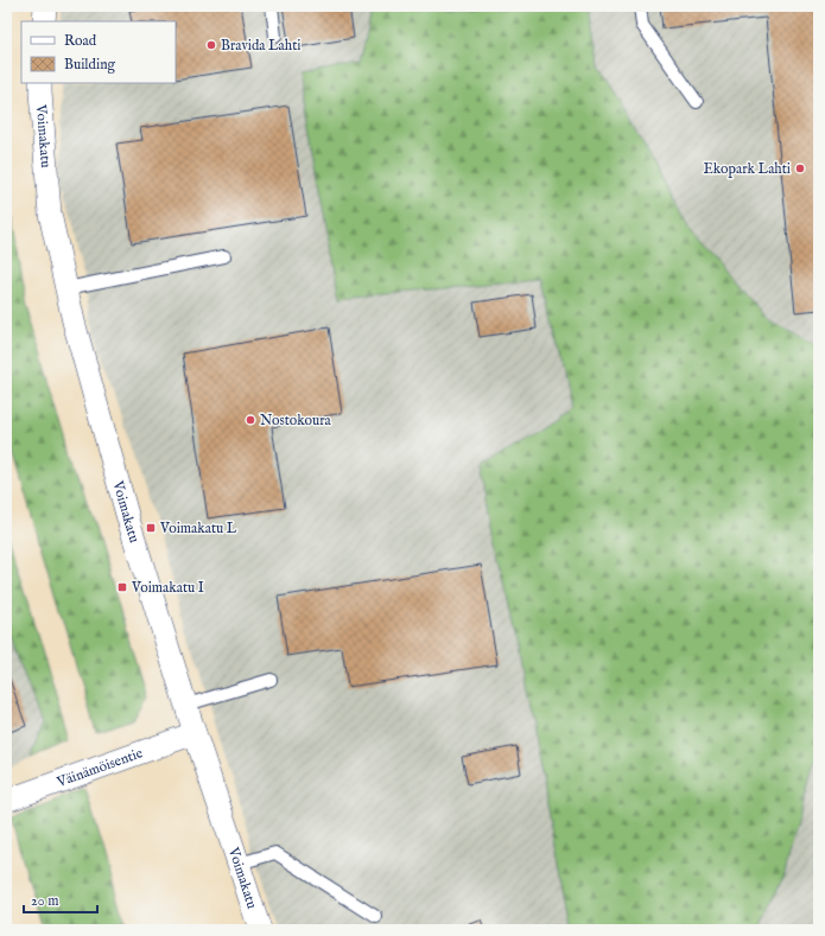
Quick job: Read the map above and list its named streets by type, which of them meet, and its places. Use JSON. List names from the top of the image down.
{
  "streets": {
    "street": ["Voimakatu", "Väinämöisentie"]
  },
  "crossings": [
    ["Voimakatu", "Väinämöisentie"]
  ],
  "places": {
    "other": ["Bravida Lahti", "Ekopark Lahti", "Nostokoura"],
    "transit": ["Voimakatu L", "Voimakatu I"]
  },
  "legend": ["Road", "Building"],
  "scale_bar": "20 m"
}
